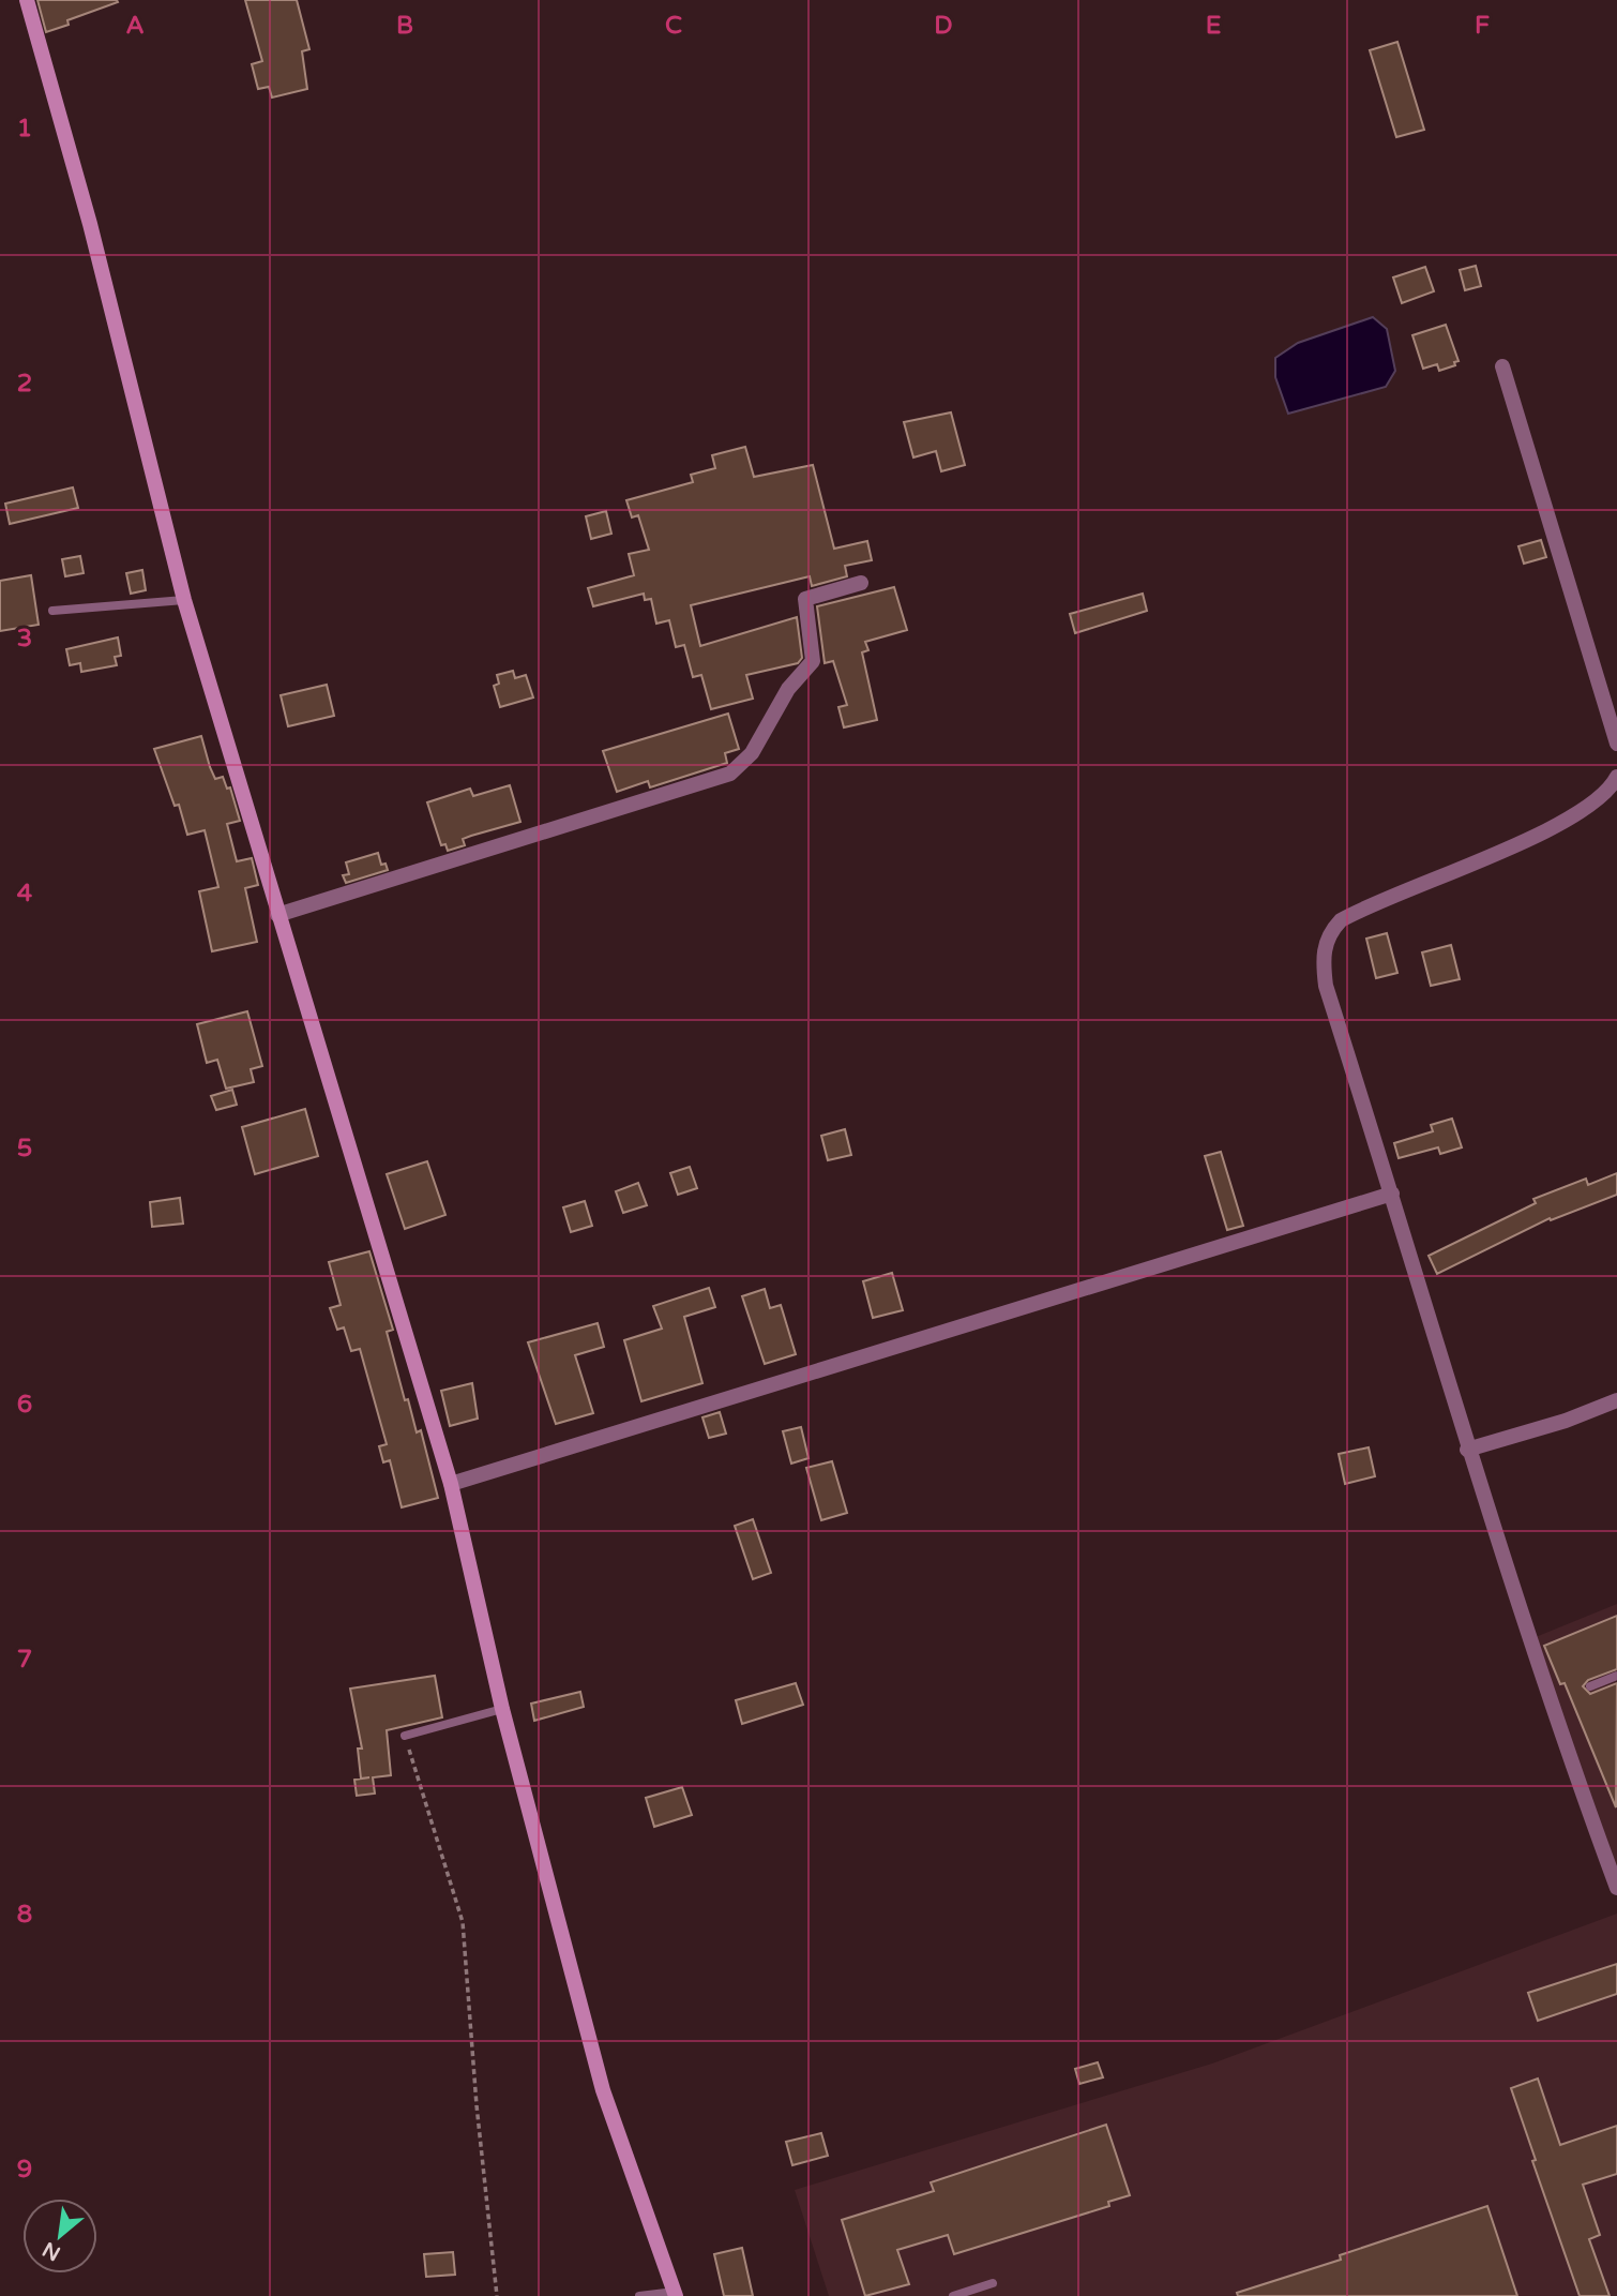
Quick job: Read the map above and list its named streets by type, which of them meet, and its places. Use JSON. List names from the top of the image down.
{
  "north": "bottom left",
  "grid": {
    "columns": [
      "A",
      "B",
      "C",
      "D",
      "E",
      "F"
    ],
    "rows": [
      "1",
      "2",
      "3",
      "4",
      "5",
      "6",
      "7",
      "8",
      "9"
    ]
  }
}
